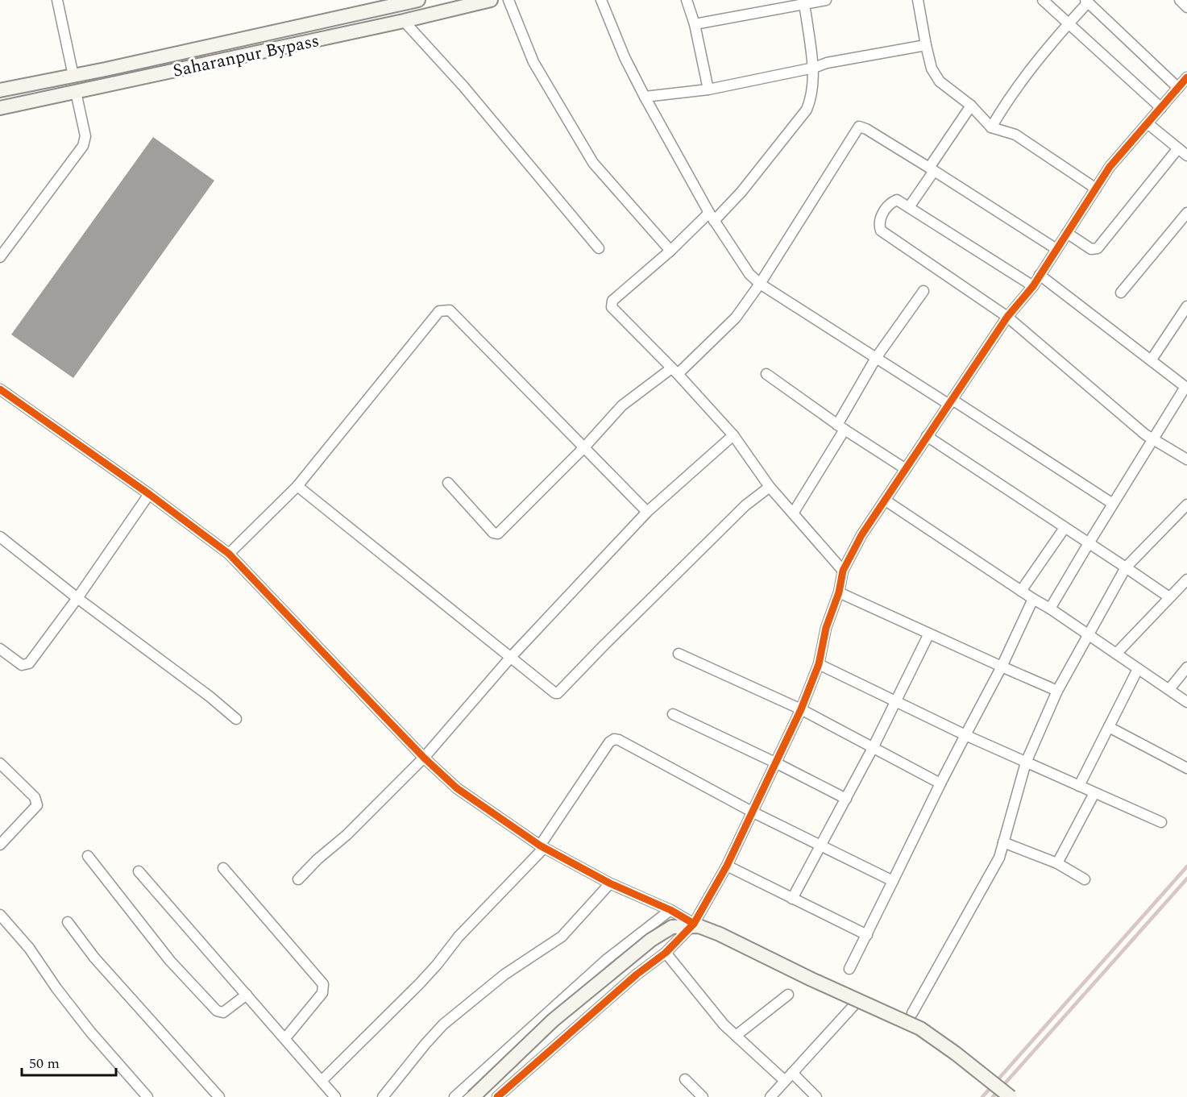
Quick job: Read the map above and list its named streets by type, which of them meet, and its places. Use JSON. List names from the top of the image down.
{
  "streets": {
    "main road": ["Saharanpur Bypass"]
  },
  "scale_bar": "50 m"
}
